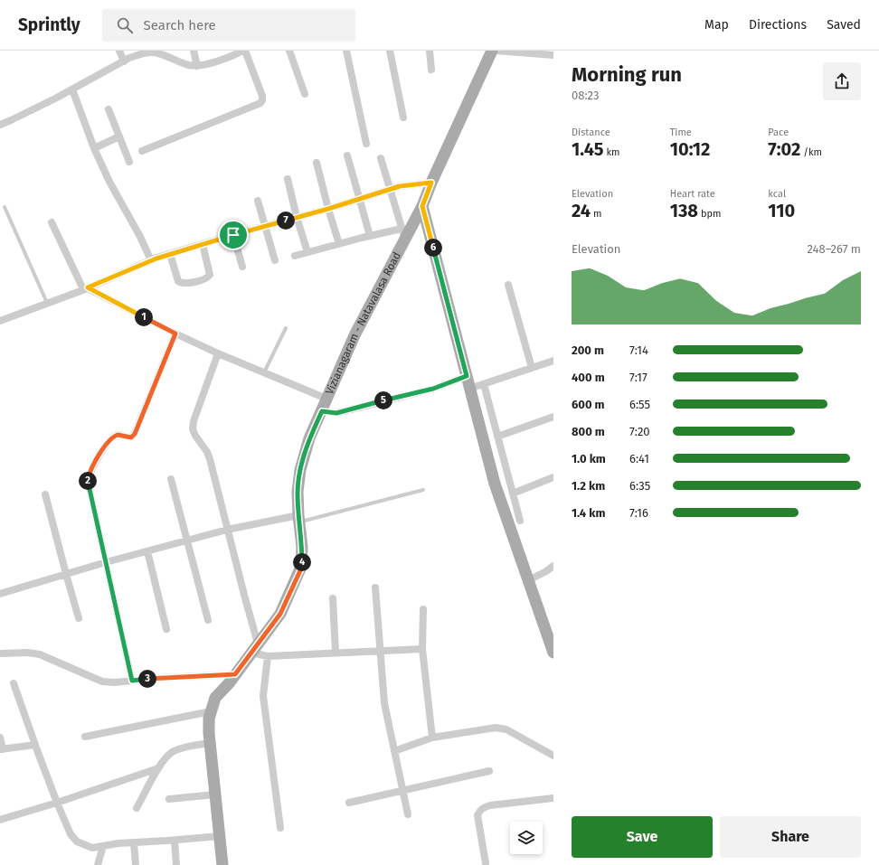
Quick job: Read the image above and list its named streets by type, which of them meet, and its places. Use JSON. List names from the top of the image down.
{
  "streets": {
    "main road": ["Vizianagaram - Natavalasa Road"]
  },
  "page": {
    "header": "Sprintly",
    "search": "Search here",
    "nav": ["Map", "Directions", "Saved"],
    "heading": ["Morning run", "08:23"],
    "stats": [
      ["Distance", "1.45 km"],
      ["Time", "10:12"],
      ["Pace", "7:02 /km"],
      ["Elevation", "24 m"],
      ["Heart rate", "138 bpm"],
      ["kcal", "110"]
    ],
    "pins": [
      "7",
      "6",
      "1",
      "5",
      "2",
      "4",
      "3"
    ],
    "chart": ["Elevation", "248–267 m"],
    "list": [
      {
        "name": "200 m",
        "note": "7:14"
      },
      {
        "name": "400 m",
        "note": "7:17"
      },
      {
        "name": "600 m",
        "note": "6:55"
      },
      {
        "name": "800 m",
        "note": "7:20"
      },
      {
        "name": "1.0 km",
        "note": "6:41"
      },
      {
        "name": "1.2 km",
        "note": "6:35"
      },
      {
        "name": "1.4 km",
        "note": "7:16"
      }
    ],
    "buttons": ["Save", "Share"]
  }
}
